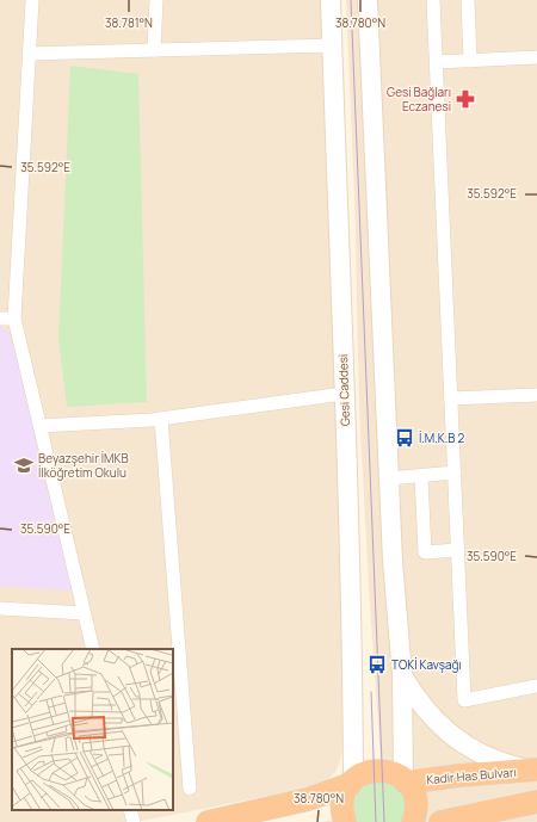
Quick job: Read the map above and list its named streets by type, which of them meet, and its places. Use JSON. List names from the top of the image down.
{
  "streets": {
    "highway": ["Kadir Has Bulvarı"],
    "main road": ["Gesi Caddesi"]
  },
  "places": {
    "pharmacy": ["Gesi Bağları Eczanesi"],
    "bus stop": ["İ.M.K.B 2", "TOKİ Kavşağı"],
    "school or university": ["Beyazşehir İMKB İlköğretim Okulu"]
  },
  "coordinates": [
    "38.781°N",
    "38.780°N",
    "35.592°E",
    "35.590°E"
  ]
}
